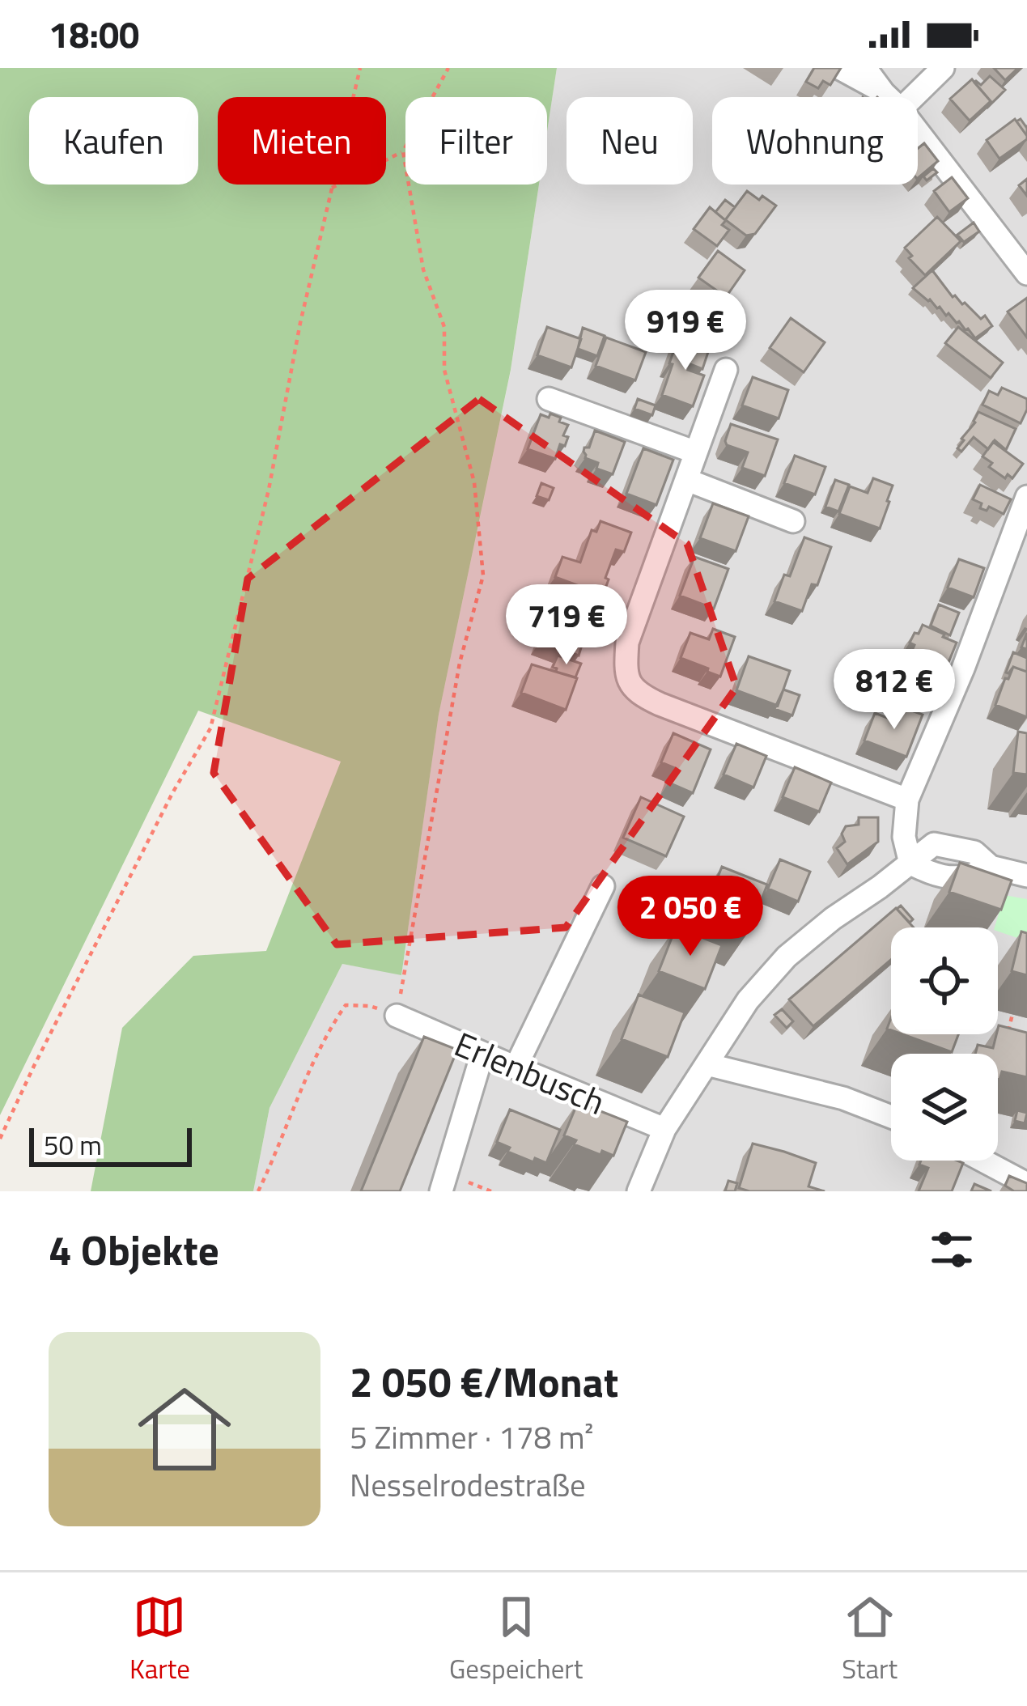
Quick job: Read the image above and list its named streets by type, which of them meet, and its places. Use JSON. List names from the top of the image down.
{
  "streets": {
    "street": ["Erlenbusch"]
  },
  "scale_bar": "50 m",
  "page": {
    "status": "18:00",
    "chip": [
      "Kaufen",
      "Mieten",
      "Filter",
      "Neu",
      "Wohnung"
    ],
    "price": [
      "919 €",
      "719 €",
      "812 €",
      "2 050 €"
    ],
    "scale": "50 m",
    "heading": "4 Objekte",
    "list": [
      {
        "name": "2 050 €/Monat",
        "note": "5 Zimmer · 178 m² · Nesselrodestraße"
      }
    ],
    "tabs": ["Karte", "Gespeichert", "Start"]
  }
}
